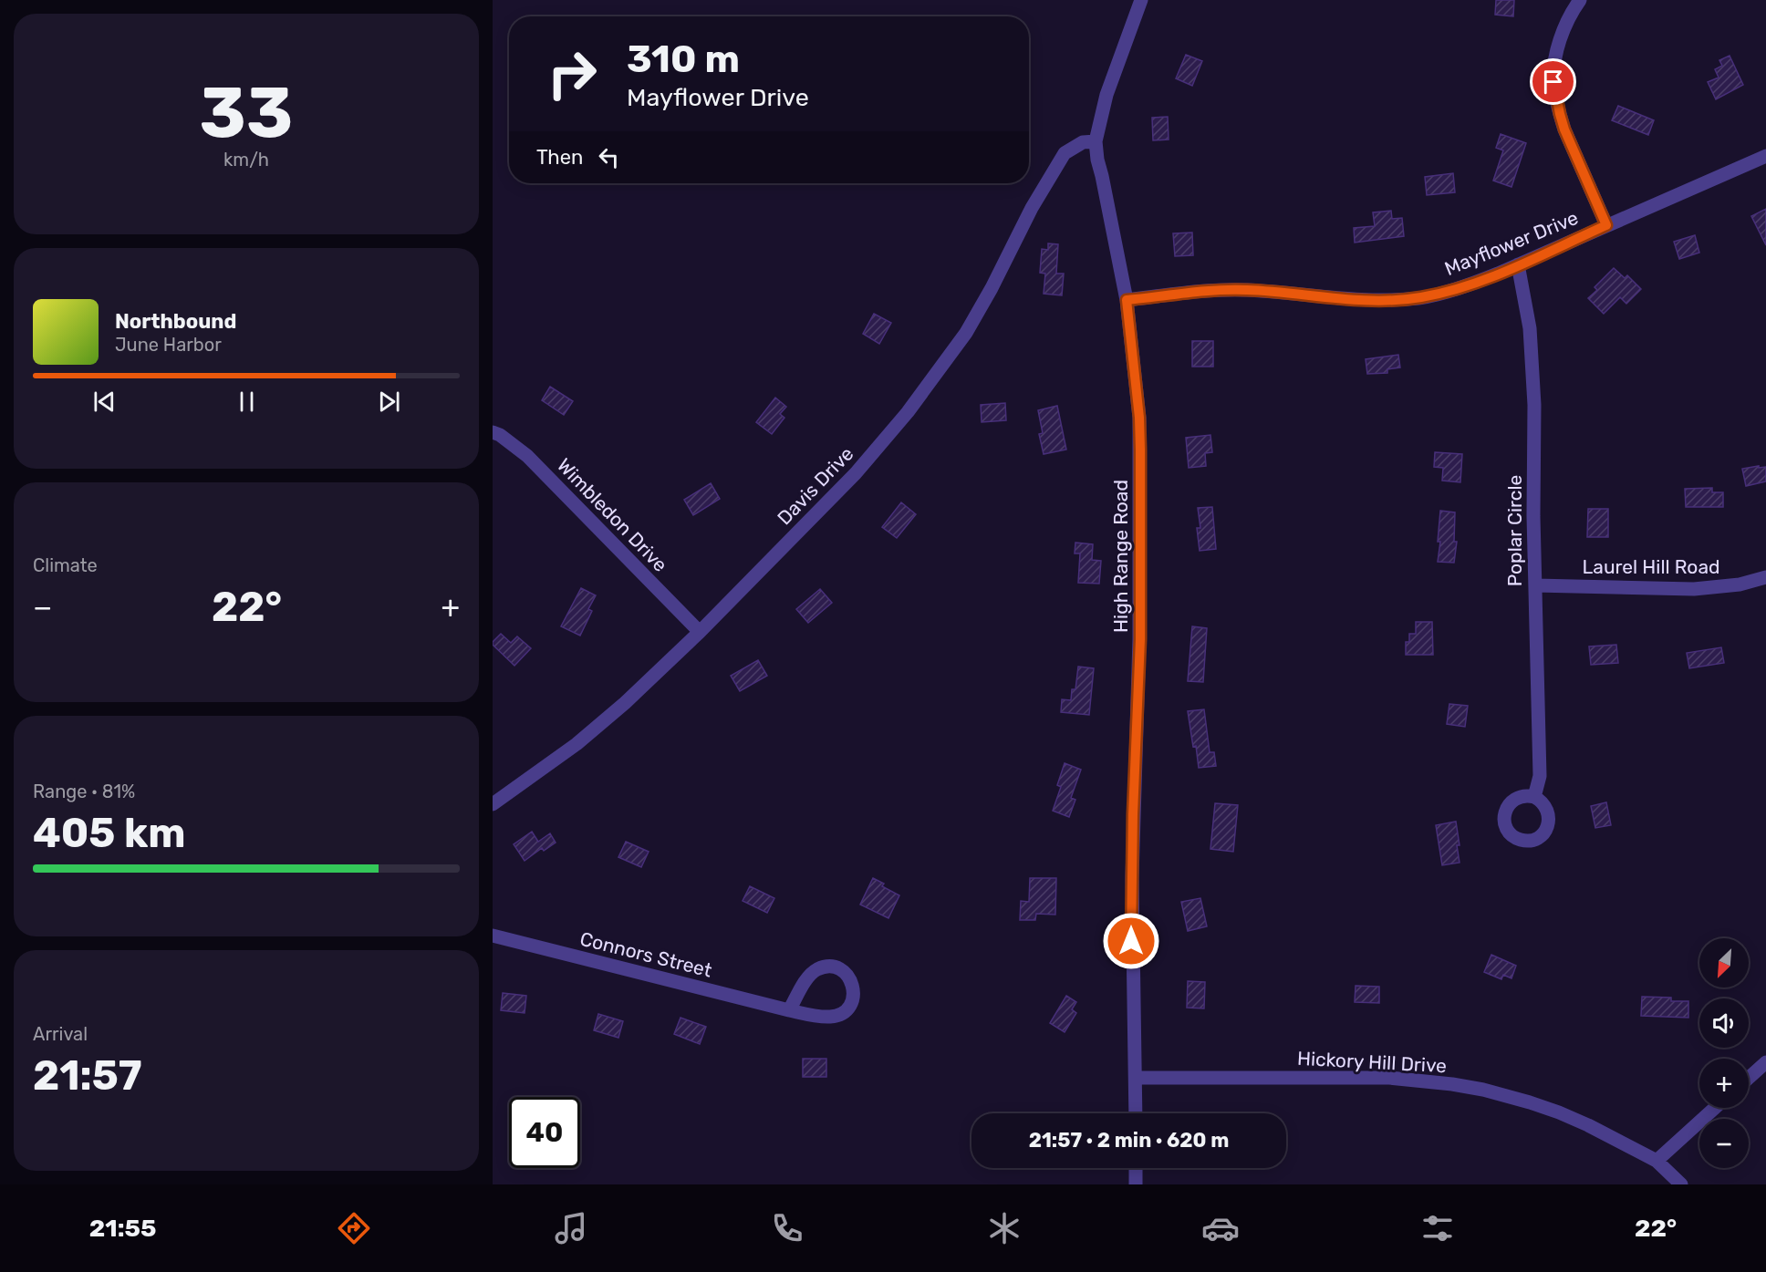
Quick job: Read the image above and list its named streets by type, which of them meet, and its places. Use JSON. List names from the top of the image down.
{
  "streets": {
    "street": [
      "Mayflower Drive",
      "Davis Drive",
      "Wimbledon Drive",
      "Poplar Circle",
      "High Range Road",
      "Laurel Hill Road",
      "Connors Street",
      "Hickory Hill Drive"
    ]
  },
  "crossings": [
    ["Mayflower Drive", "Poplar Circle"],
    ["Mayflower Drive", "High Range Road"],
    ["Davis Drive", "Wimbledon Drive"],
    ["Davis Drive", "High Range Road"],
    ["Poplar Circle", "Laurel Hill Road"],
    ["High Range Road", "Hickory Hill Drive"]
  ],
  "north": "bottom left",
  "page": {
    "tile": [
      ["33", "km/h"],
      "Climate",
      ["Range · 81%", "405 km"],
      ["Arrival", "21:57"]
    ],
    "turn": ["310 m", "Mayflower Drive"],
    "then": "Then",
    "song": ["Northbound", "June Harbor"],
    "heat": ["−", "22°", "+"],
    "map_buttons": ["+", "−"],
    "limit": "40",
    "trip": "21:57 · 2 min · 620 m",
    "tabs": ["21:55", "22°"]
  }
}
